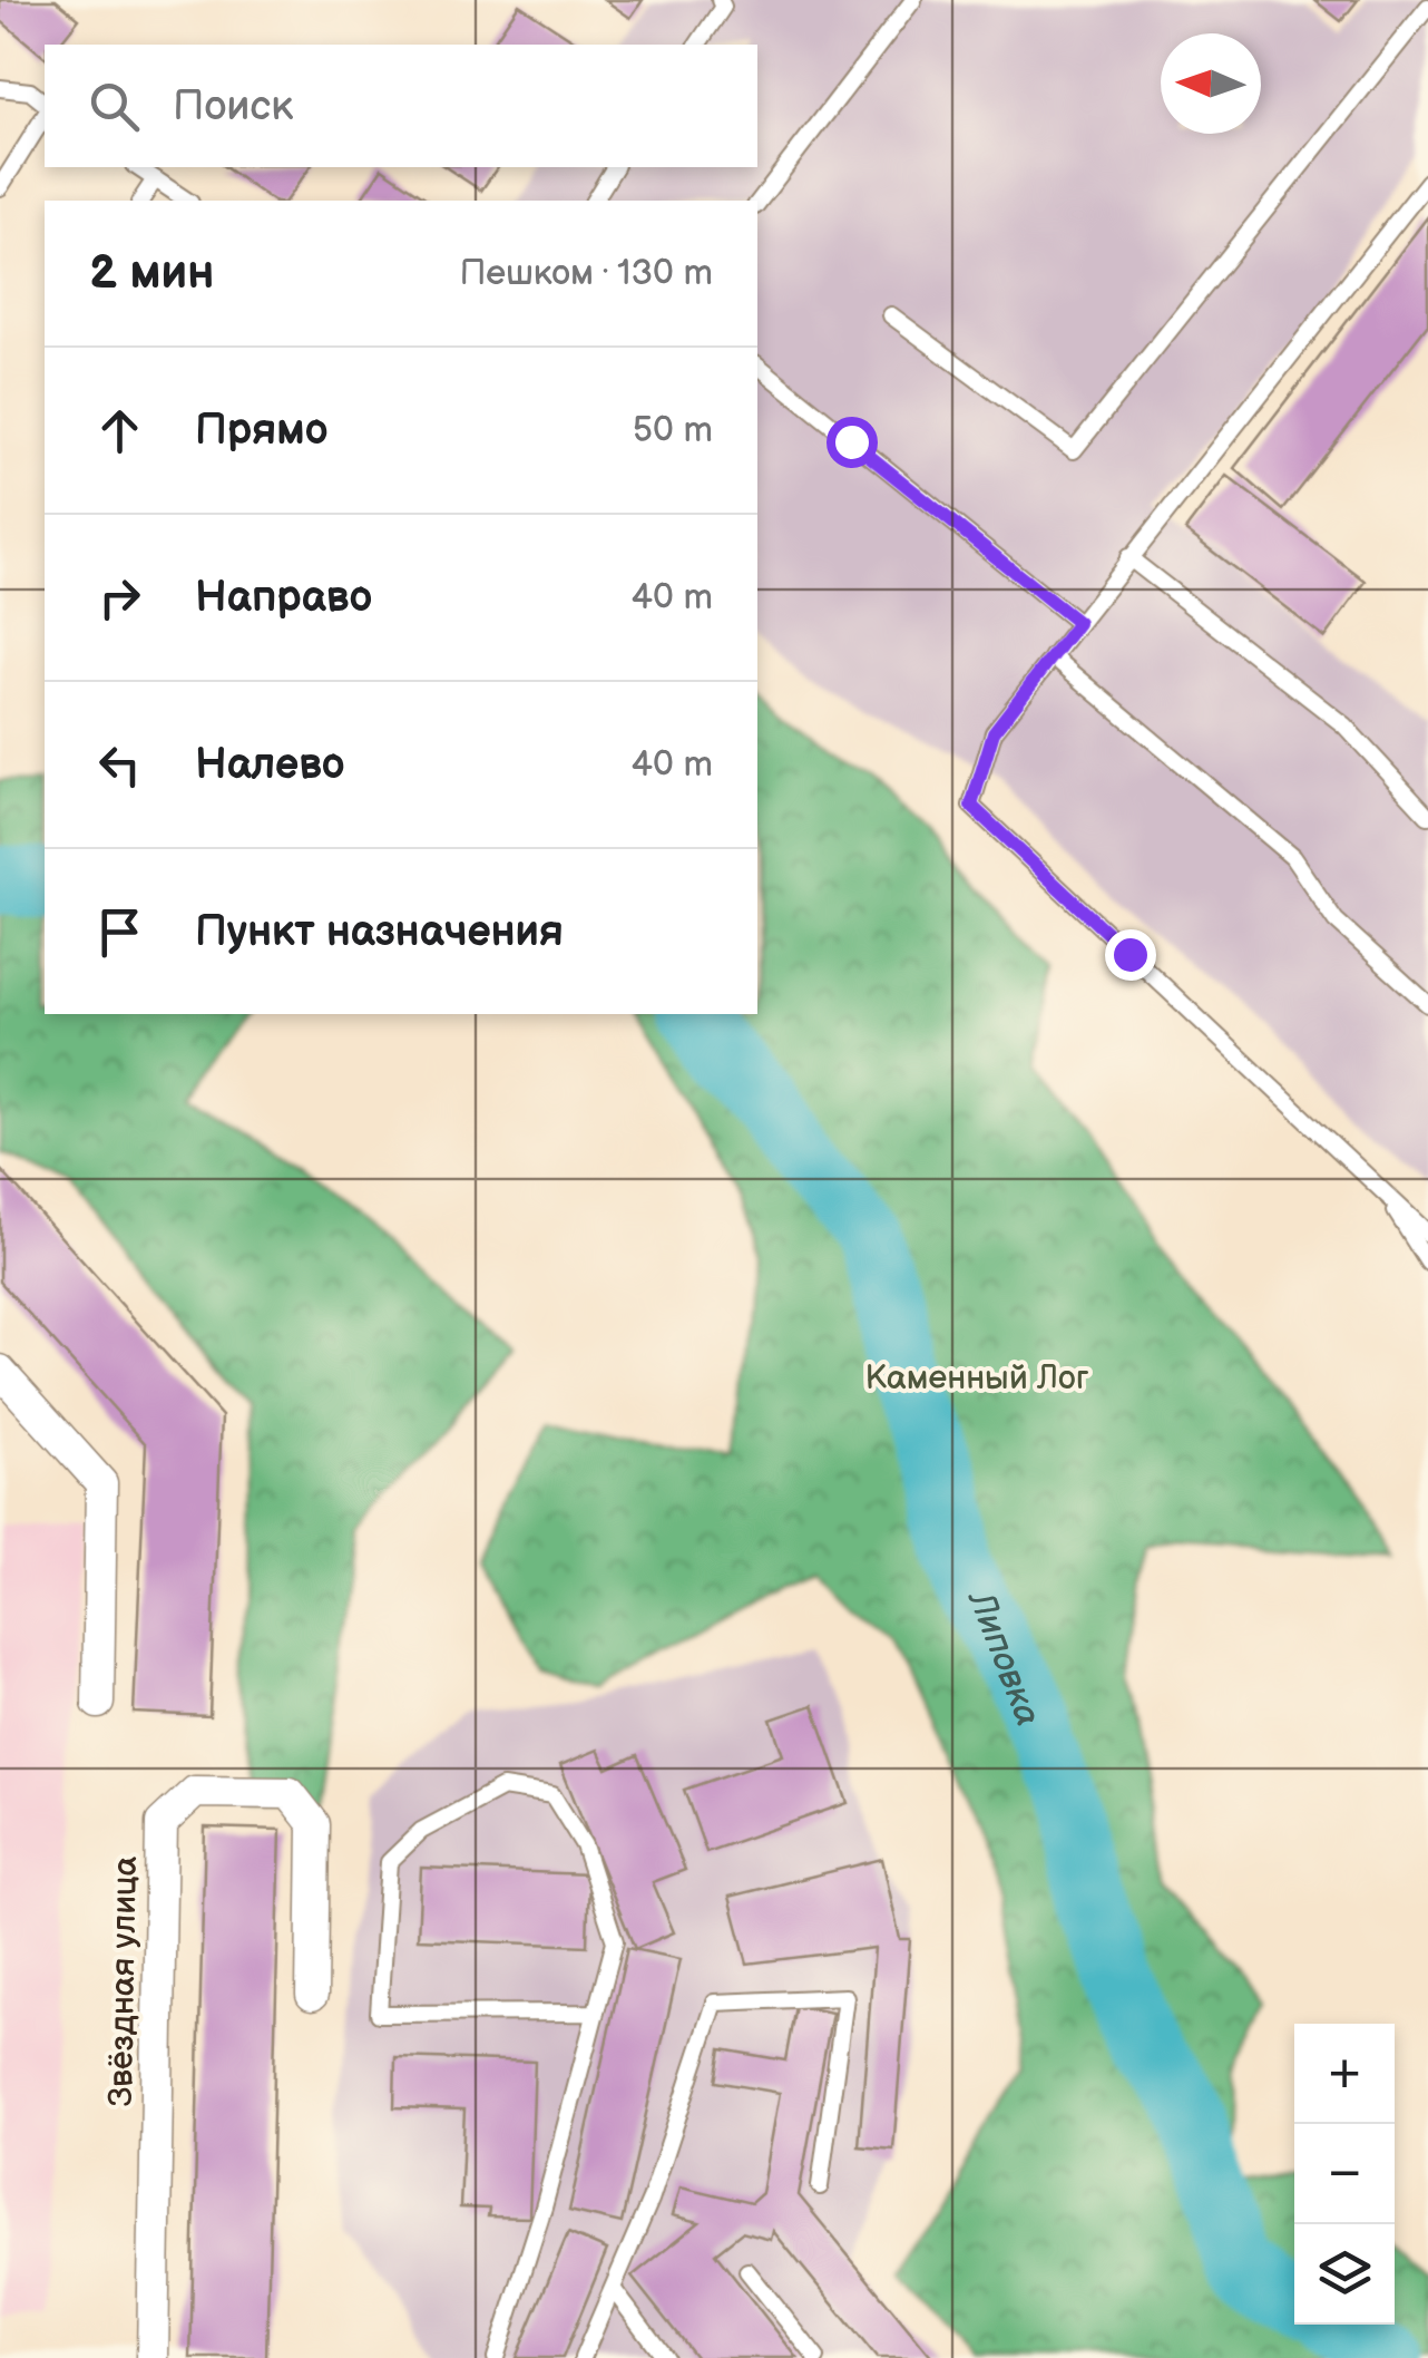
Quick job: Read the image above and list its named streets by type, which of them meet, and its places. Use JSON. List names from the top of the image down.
{
  "streets": {
    "street": ["Звёздная улица"]
  },
  "water": ["Липовка"],
  "parks": ["Каменный Лог"],
  "north": "left",
  "page": {
    "search": "Поиск",
    "heading": ["2 мин", "Пешком · 130 m"],
    "list": [
      ["Прямо", "50 m"],
      ["Направо", "40 m"],
      ["Налево", "40 m"],
      "Пункт назначения"
    ],
    "map_buttons": ["+", "−"]
  }
}
